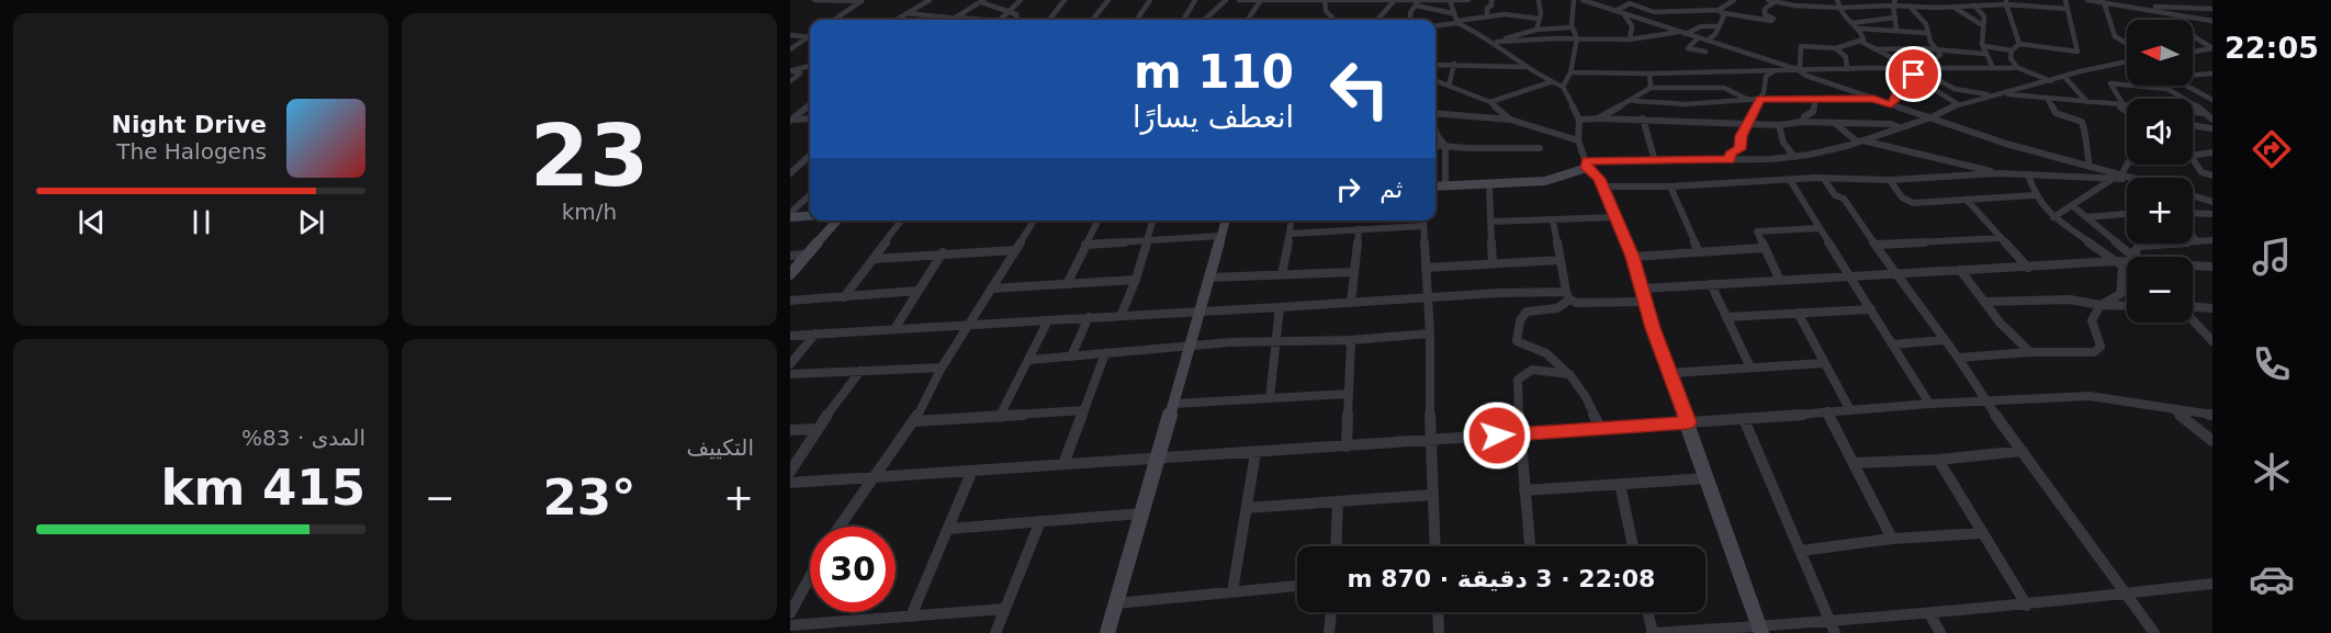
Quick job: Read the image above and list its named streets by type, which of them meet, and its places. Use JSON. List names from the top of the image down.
{
  "north": "left",
  "page": {
    "tabs": "22:05",
    "tile": [
      ["23", "km/h"],
      "التكييف",
      ["المدى · 83%", "415 km"]
    ],
    "map_buttons": ["+", "−"],
    "turn": ["110 m", "انعطف يسارًا"],
    "song": ["Night Drive", "The Halogens"],
    "then": "ثم",
    "heat": ["−", "23°", "+"],
    "limit": "30",
    "trip": "22:08 · 3 دقيقة · 870 m"
  }
}
